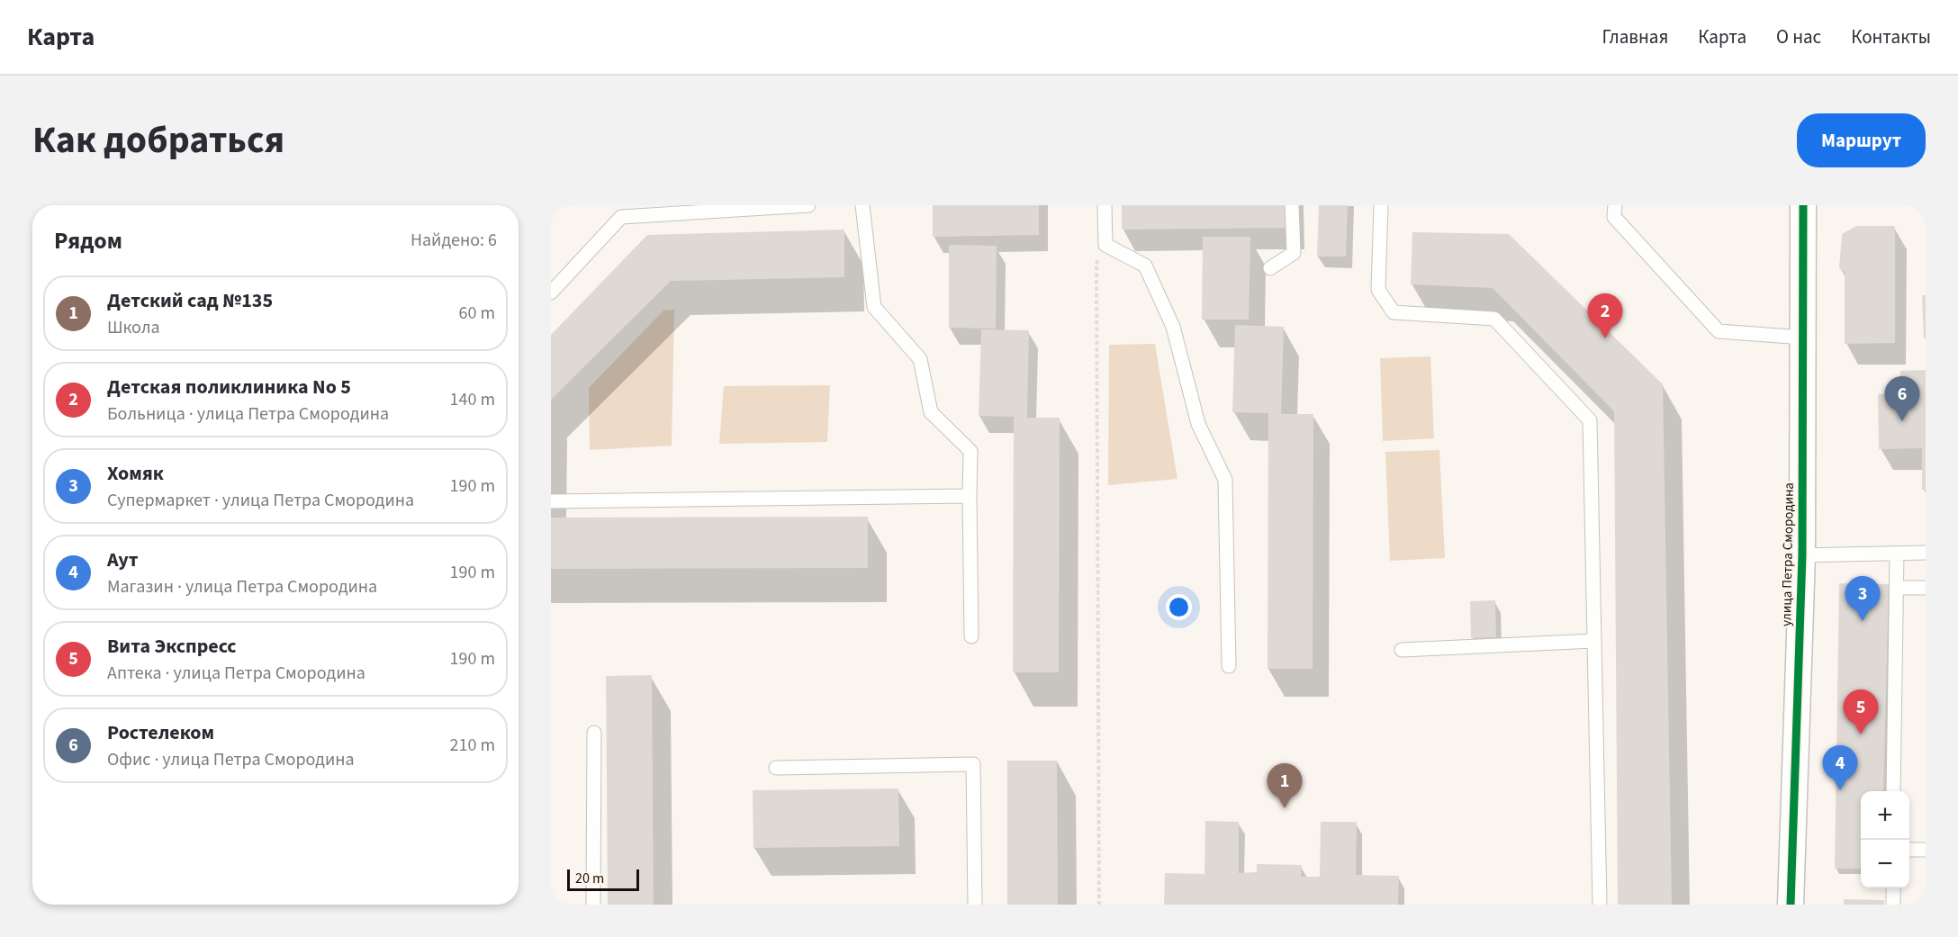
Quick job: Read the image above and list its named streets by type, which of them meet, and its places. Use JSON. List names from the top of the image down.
{
  "streets": {
    "street": ["улица Петра Смородина"]
  },
  "scale_bar": "20 m",
  "page": {
    "header": "Карта",
    "nav": [
      "Главная",
      "Карта",
      "О нас",
      "Контакты"
    ],
    "title": "Как добраться",
    "buttons": "Маршрут",
    "heading": ["Рядом", "Найдено: 6"],
    "list": [
      {
        "mark": "1",
        "name": "Детский сад №135",
        "note": "Школа",
        "value": "60 m"
      },
      {
        "mark": "2",
        "name": "Детская поликлиника No 5",
        "note": "Больница · улица Петра Смородина",
        "value": "140 m"
      },
      {
        "mark": "3",
        "name": "Хомяк",
        "note": "Супермаркет · улица Петра Смородина",
        "value": "190 m"
      },
      {
        "mark": "4",
        "name": "Аут",
        "note": "Магазин · улица Петра Смородина",
        "value": "190 m"
      },
      {
        "mark": "5",
        "name": "Вита Экспресс",
        "note": "Аптека · улица Петра Смородина",
        "value": "190 m"
      },
      {
        "mark": "6",
        "name": "Ростелеком",
        "note": "Офис · улица Петра Смородина",
        "value": "210 m"
      }
    ],
    "pins": [
      "2",
      "6",
      "3",
      "5",
      "4",
      "1"
    ],
    "map_buttons": ["+", "−"],
    "scale": "20 m"
  }
}
